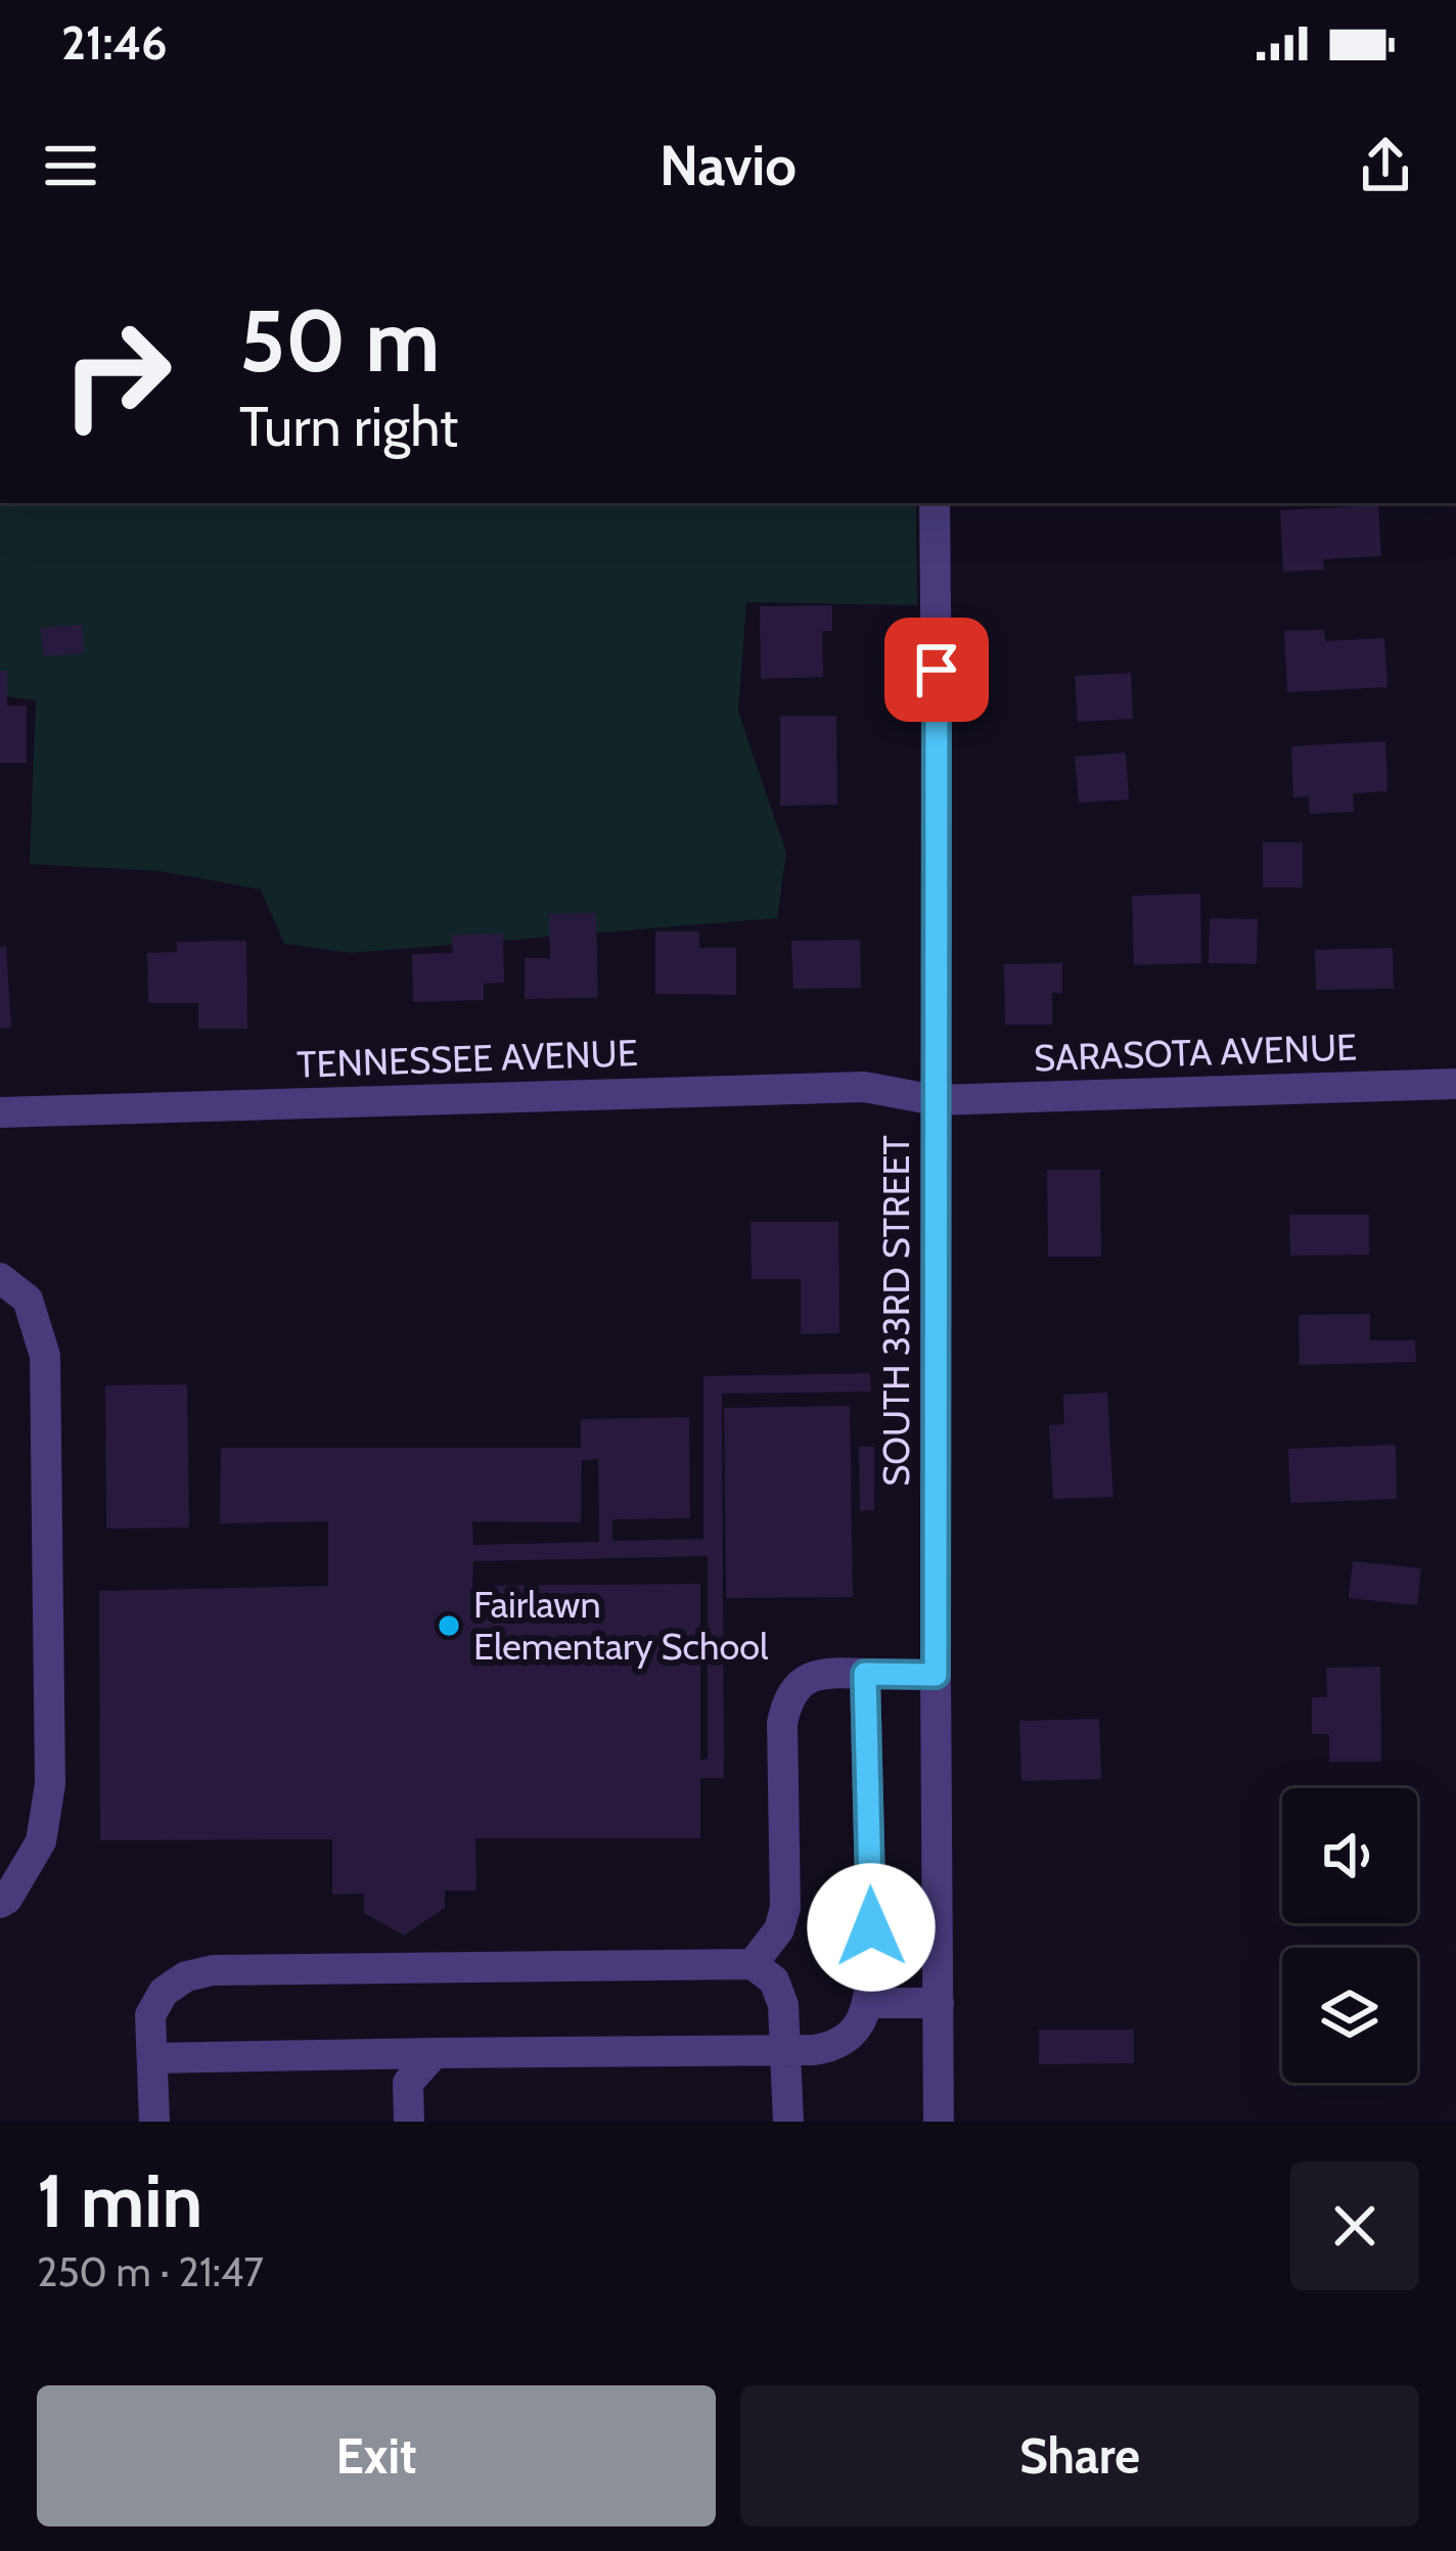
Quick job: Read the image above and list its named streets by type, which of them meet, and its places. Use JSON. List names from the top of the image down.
{
  "streets": {
    "street": ["SARASOTA AVENUE", "TENNESSEE AVENUE", "SOUTH 33RD STREET"]
  },
  "crossings": [
    ["SARASOTA AVENUE", "TENNESSEE AVENUE"],
    ["SARASOTA AVENUE", "SOUTH 33RD STREET"],
    ["TENNESSEE AVENUE", "SOUTH 33RD STREET"]
  ],
  "places": ["Fairlawn Elementary School"],
  "page": {
    "status": "21:46",
    "header": "Navio",
    "turn": ["50 m", "Turn right"],
    "heading": ["1 min", "250 m · 21:47"],
    "buttons": ["Exit", "Share"]
  }
}
